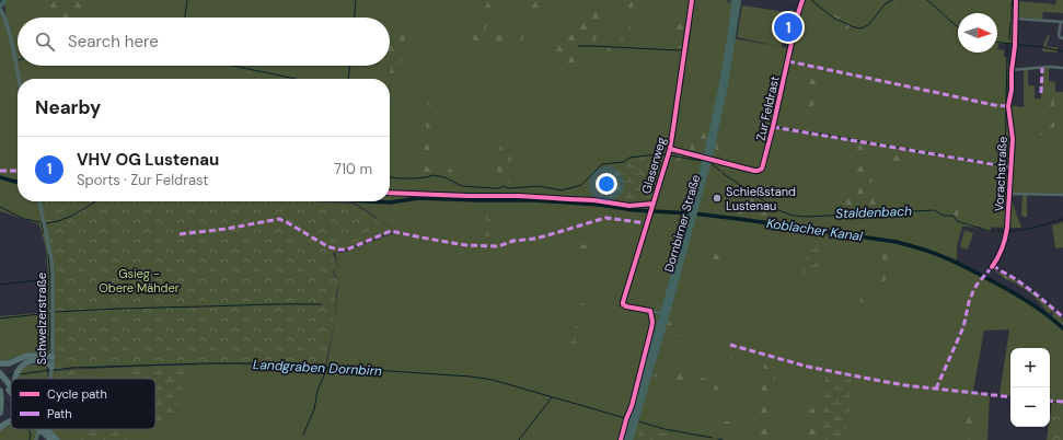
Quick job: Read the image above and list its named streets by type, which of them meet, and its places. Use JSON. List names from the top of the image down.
{
  "streets": {
    "main road": ["Dornbirner Straße", "Schweizerstraße"],
    "street": ["Zur Feldrast", "Glaserweg", "Vorachstraße"]
  },
  "crossings": [
    ["Glaserweg", "Dornbirner Straße"]
  ],
  "water": ["Staldenbach", "Koblacher Kanal", "Landgraben Dornbirn"],
  "parks": ["Gsieg - Obere Mähder"],
  "places": ["Schießstand Lustenau"],
  "legend": ["Cycle path", "Path"],
  "north": "right",
  "page": {
    "pins": "1",
    "search": "Search here",
    "heading": "Nearby",
    "list": [
      {
        "mark": "1",
        "name": "VHV OG Lustenau",
        "note": "Sports · Zur Feldrast",
        "value": "710 m"
      }
    ],
    "map_buttons": ["+", "−"]
  }
}
